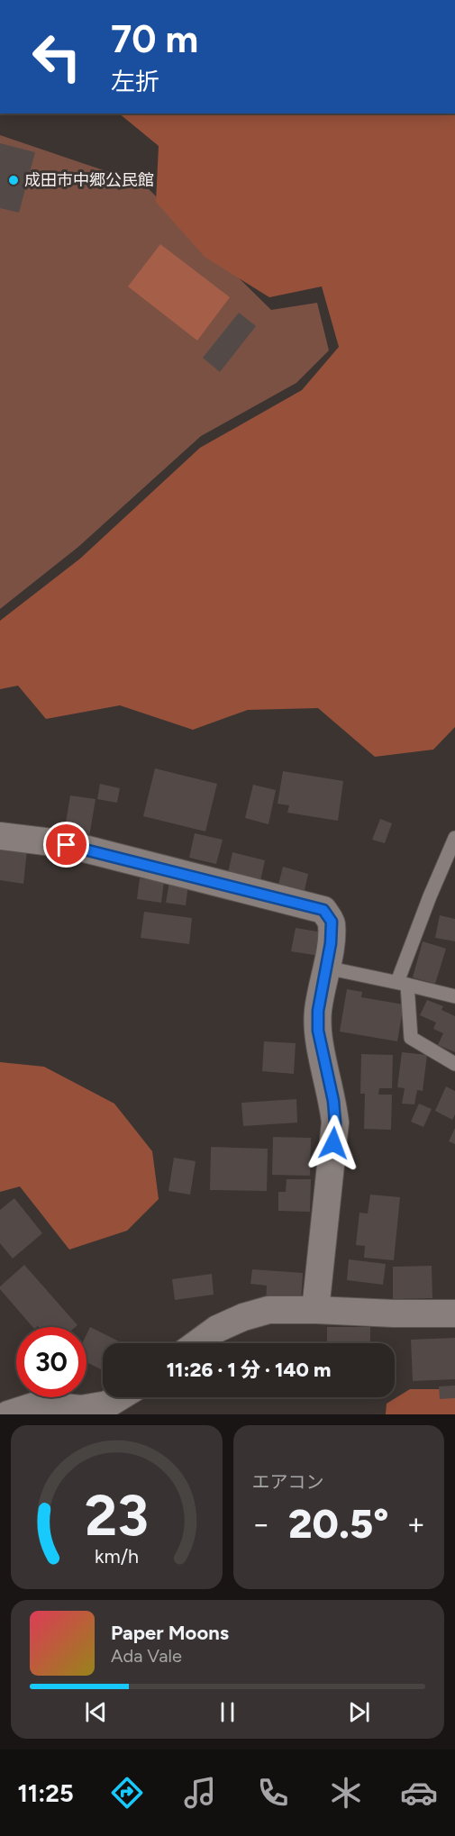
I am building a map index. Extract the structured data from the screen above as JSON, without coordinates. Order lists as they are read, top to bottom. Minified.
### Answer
{"places":["成田市中郷公民館"],"page":{"turn":["70 m","左折"],"limit":"30","trip":"11:26 · 1 分 · 140 m","tile":"エアコン","heat":["−","20.5°","+"],"song":["Paper Moons","Ada Vale"],"tabs":"11:25","gauge":["23","km/h"]}}
